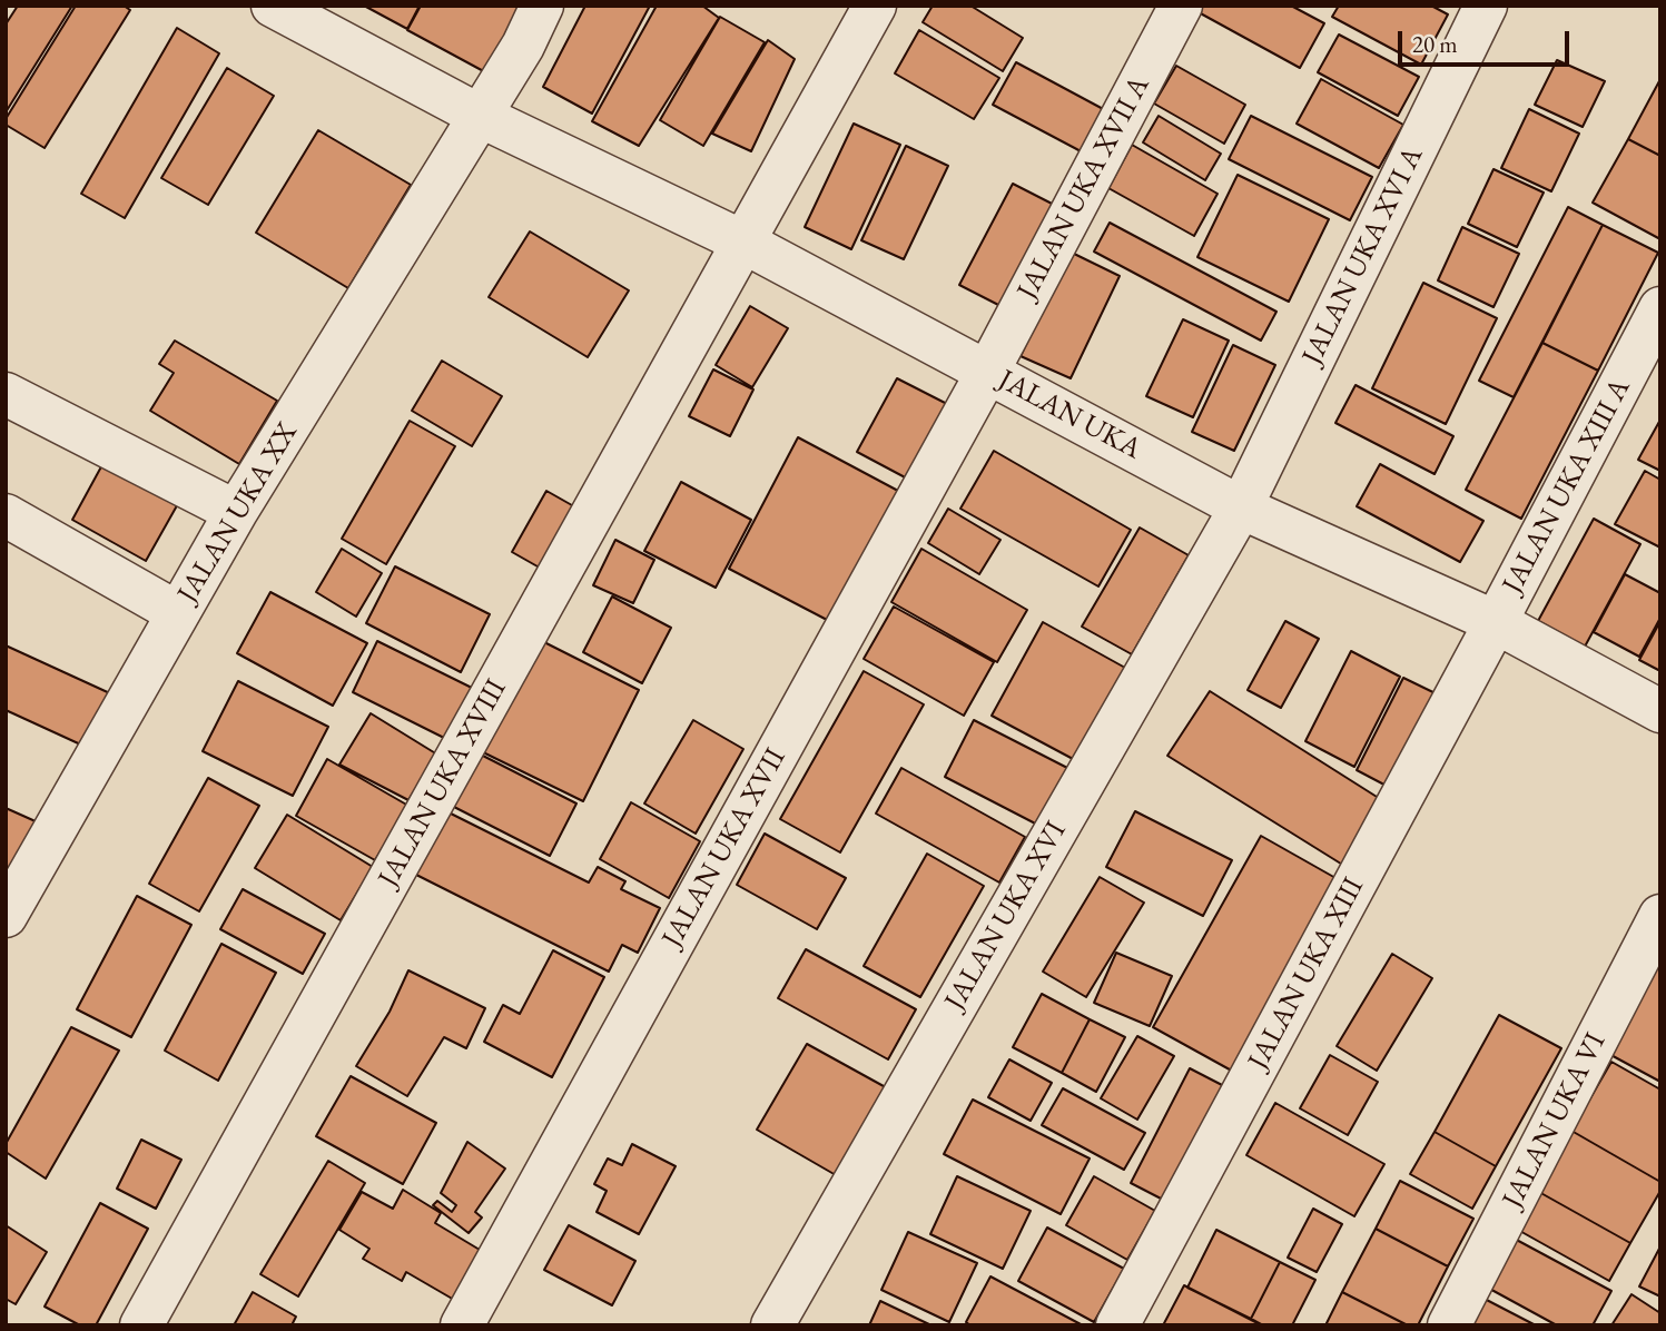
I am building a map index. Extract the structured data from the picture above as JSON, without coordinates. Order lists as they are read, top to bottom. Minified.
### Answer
{"streets":{"street":["JALAN UKA XVII A","JALAN UKA XVI A","JALAN UKA","JALAN UKA XIII A","JALAN UKA XX","JALAN UKA XVIII","JALAN UKA XVII","JALAN UKA XVI","JALAN UKA XIII","JALAN UKA VI"]},"crossings":[["JALAN UKA XVII A","JALAN UKA"],["JALAN UKA XVII A","JALAN UKA XVII"],["JALAN UKA XVI A","JALAN UKA"],["JALAN UKA XVI A","JALAN UKA XVI"],["JALAN UKA","JALAN UKA XIII A"],["JALAN UKA","JALAN UKA XX"],["JALAN UKA","JALAN UKA XVIII"],["JALAN UKA","JALAN UKA XVII"],["JALAN UKA","JALAN UKA XVI"],["JALAN UKA","JALAN UKA XIII"],["JALAN UKA XIII A","JALAN UKA XIII"]],"scale_bar":"20 m"}
